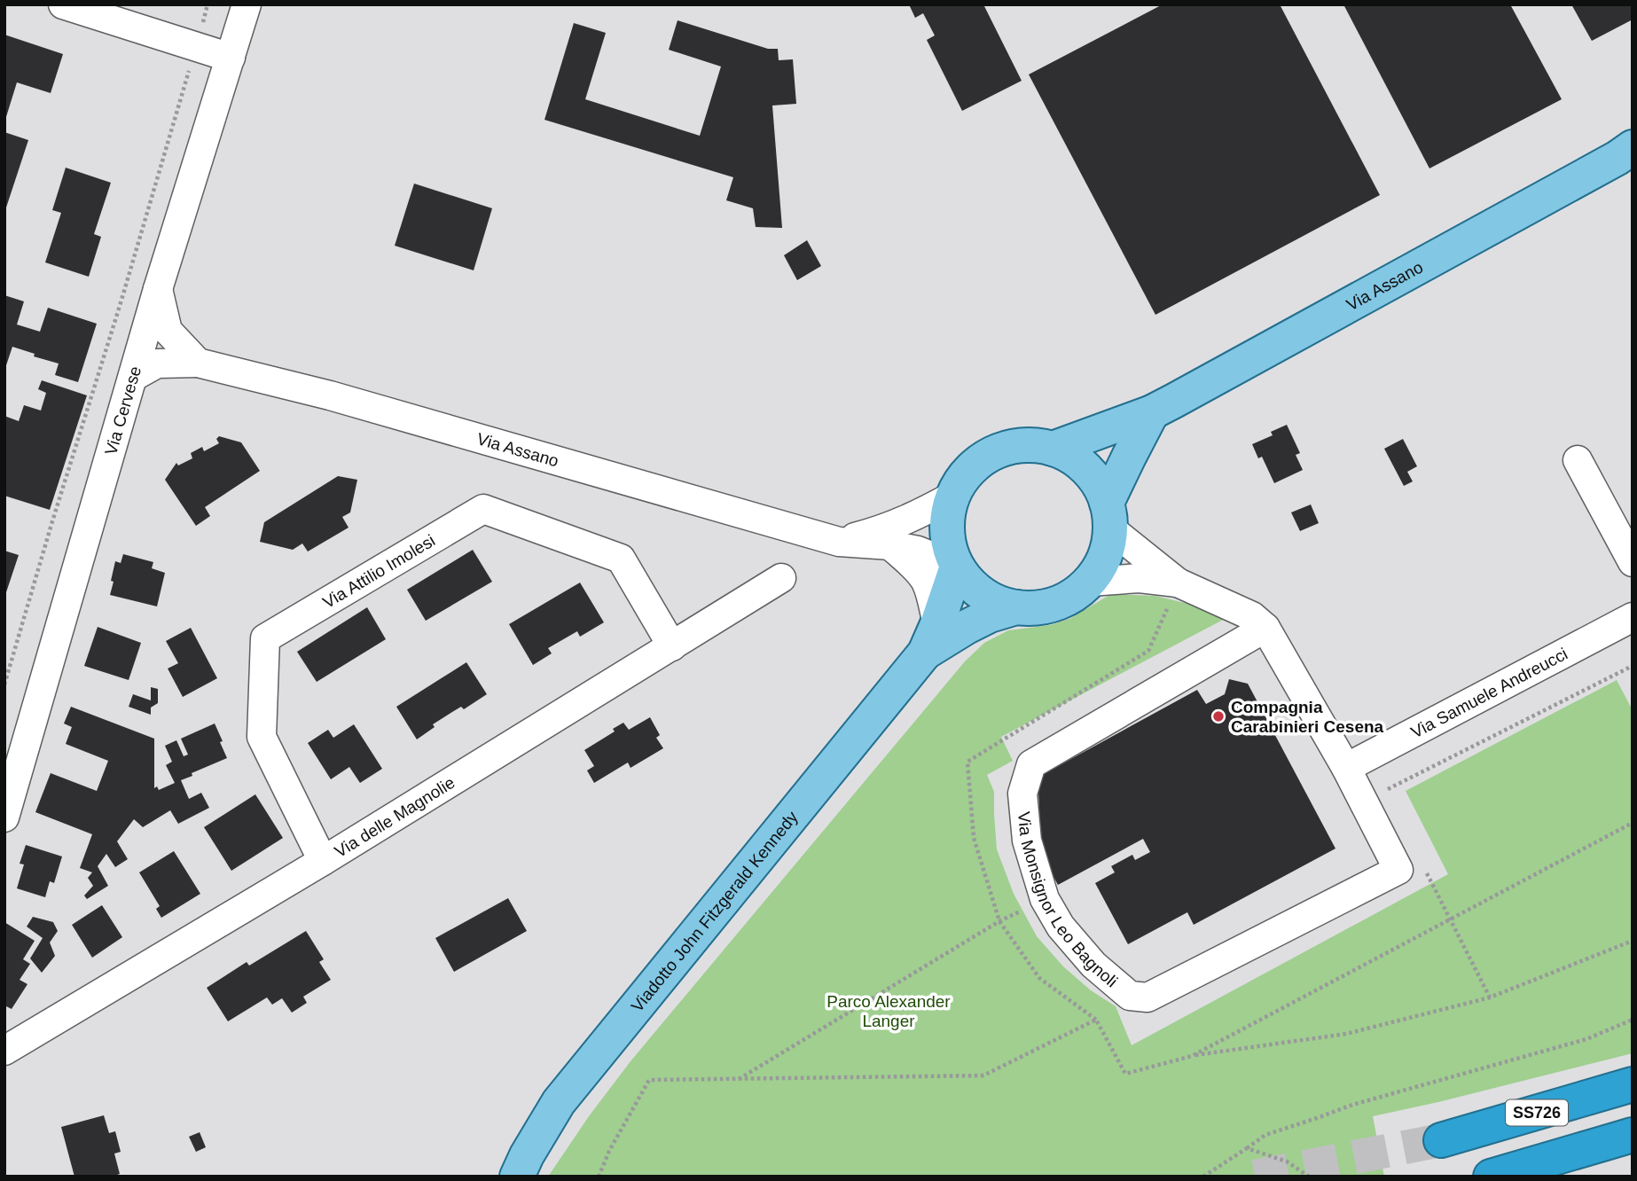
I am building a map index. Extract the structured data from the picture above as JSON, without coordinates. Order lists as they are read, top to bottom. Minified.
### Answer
{"streets":{"highway":["SS726"],"main road":["Via Assano","Viadotto John Fitzgerald Kennedy"],"street":["Via Cervese","Via Attilio Imolesi","Via Samuele Andreucci","Via delle Magnolie","Via Monsignor Leo Bagnoli"]},"crossings":[["Via Assano","Via Cervese"],["Via Assano","Viadotto John Fitzgerald Kennedy"],["Via Attilio Imolesi","Via delle Magnolie"]],"parks":["Parco Alexander Langer"],"places":["Compagnia Carabinieri Cesena"]}
